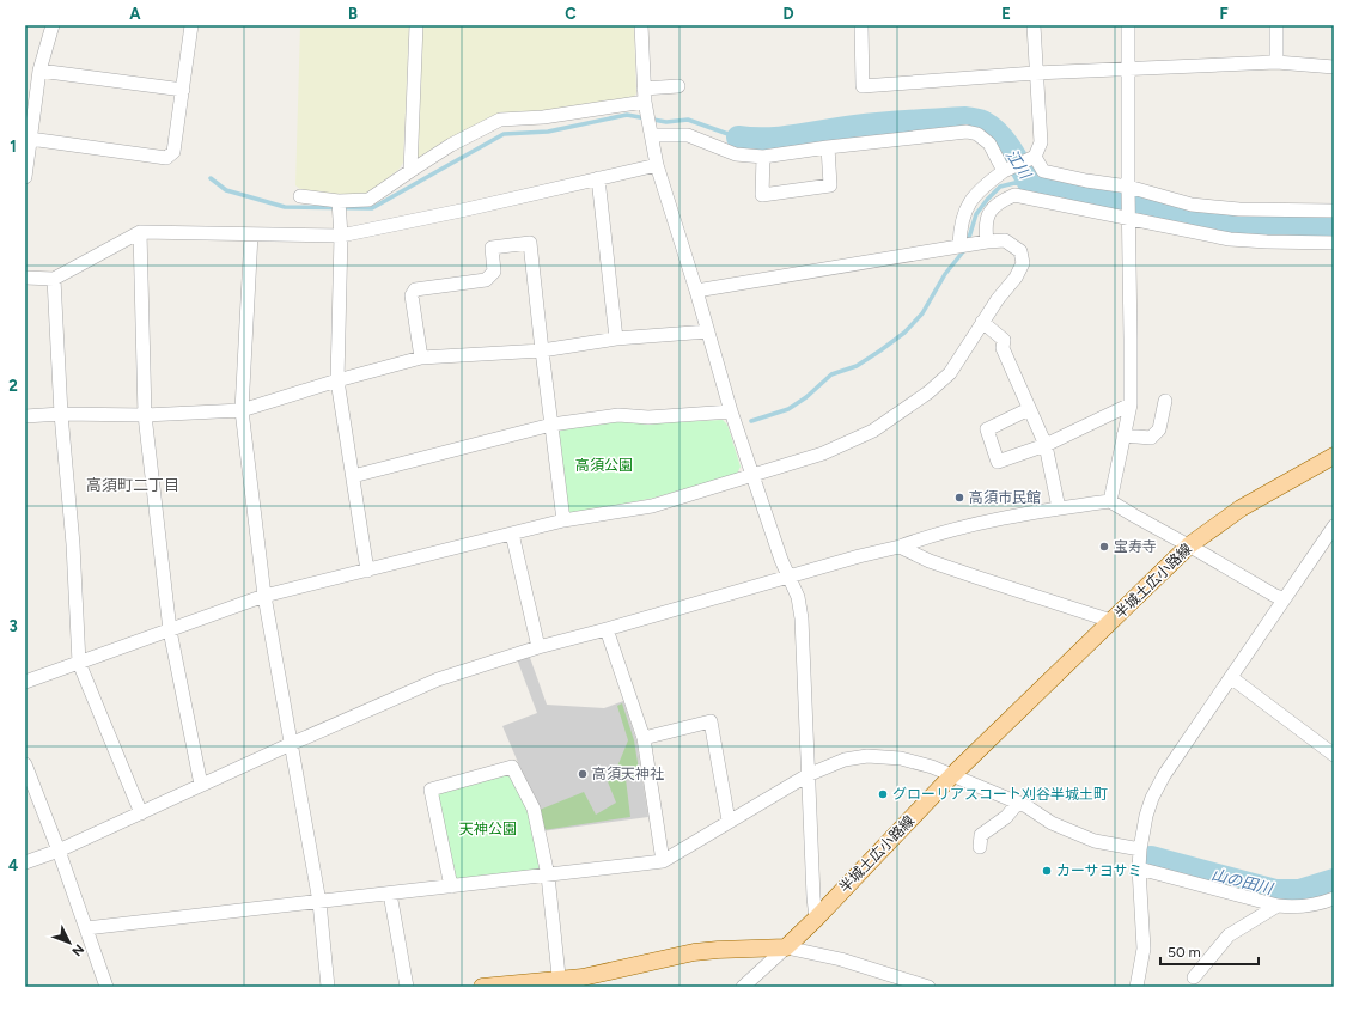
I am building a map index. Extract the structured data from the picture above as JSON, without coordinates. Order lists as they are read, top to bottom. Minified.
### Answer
{"streets":{"main road":["半城土広小路線"]},"districts":["高須町二丁目"],"water":["江川","山の田川"],"parks":["高須公園","天神公園"],"places":["高須市民館","宝寿寺","高須天神社","グローリアスコート刈谷半城土町","カーサヨサミ"],"scale_bar":"50 m","north":"bottom right","grid":{"columns":["A","B","C","D","E","F"],"rows":["1","2","3","4"]}}
